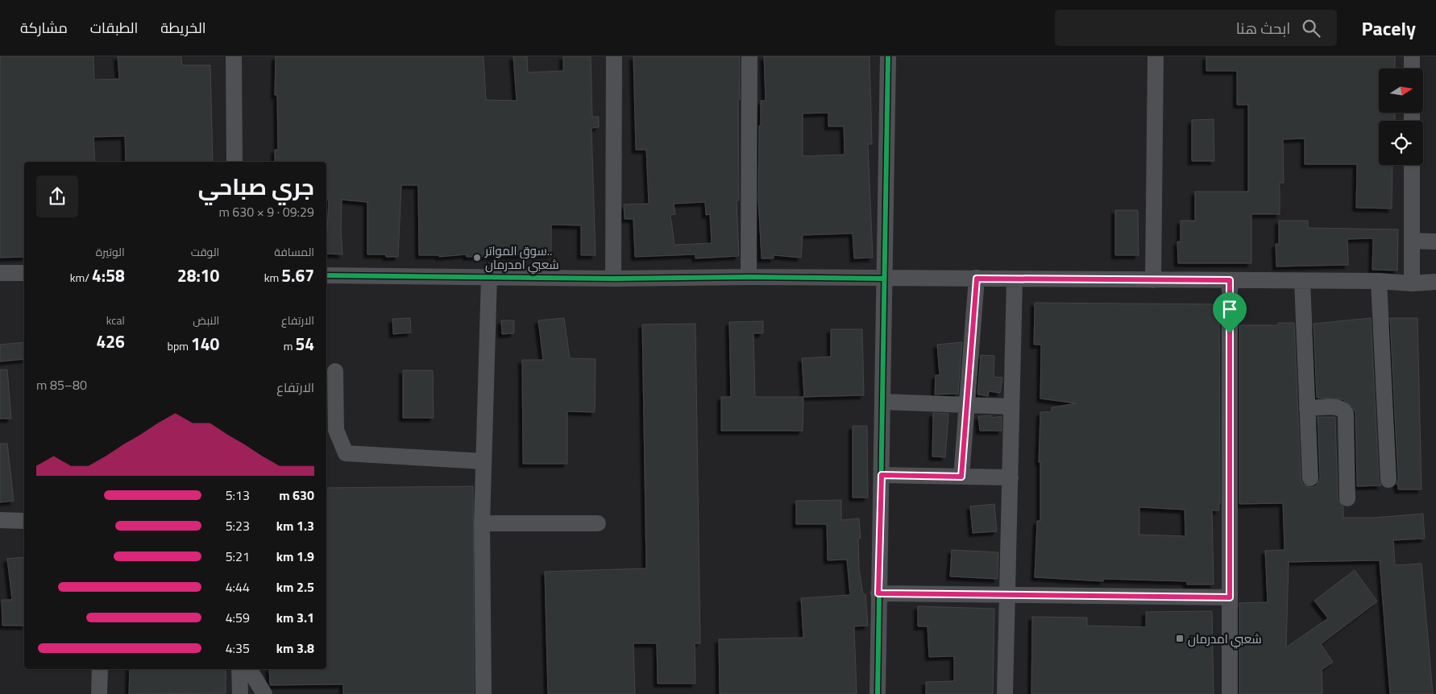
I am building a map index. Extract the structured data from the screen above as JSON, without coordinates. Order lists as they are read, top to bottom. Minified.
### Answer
{"places":{"other":["سوق المواتر.. شعبي امدرمان"],"transit":["شعبي امدرمان"]},"north":"right","page":{"header":"Pacely","search":"ابحث هنا","nav":["الخريطة","الطبقات","مشاركة"],"heading":["جري صباحي","09:29 · 9 × 630 m"],"stats":[["المسافة","5.67 km"],["الوقت","28:10"],["الوتيرة","4:58 /km"],["الارتفاع","54 m"],["النبض","140 bpm"],["kcal","426"]],"chart":["الارتفاع","80–85 m"],"list":[{"name":"630 m","note":"5:13"},{"name":"1.3 km","note":"5:23"},{"name":"1.9 km","note":"5:21"},{"name":"2.5 km","note":"4:44"},{"name":"3.1 km","note":"4:59"},{"name":"3.8 km","note":"4:35"}]}}
